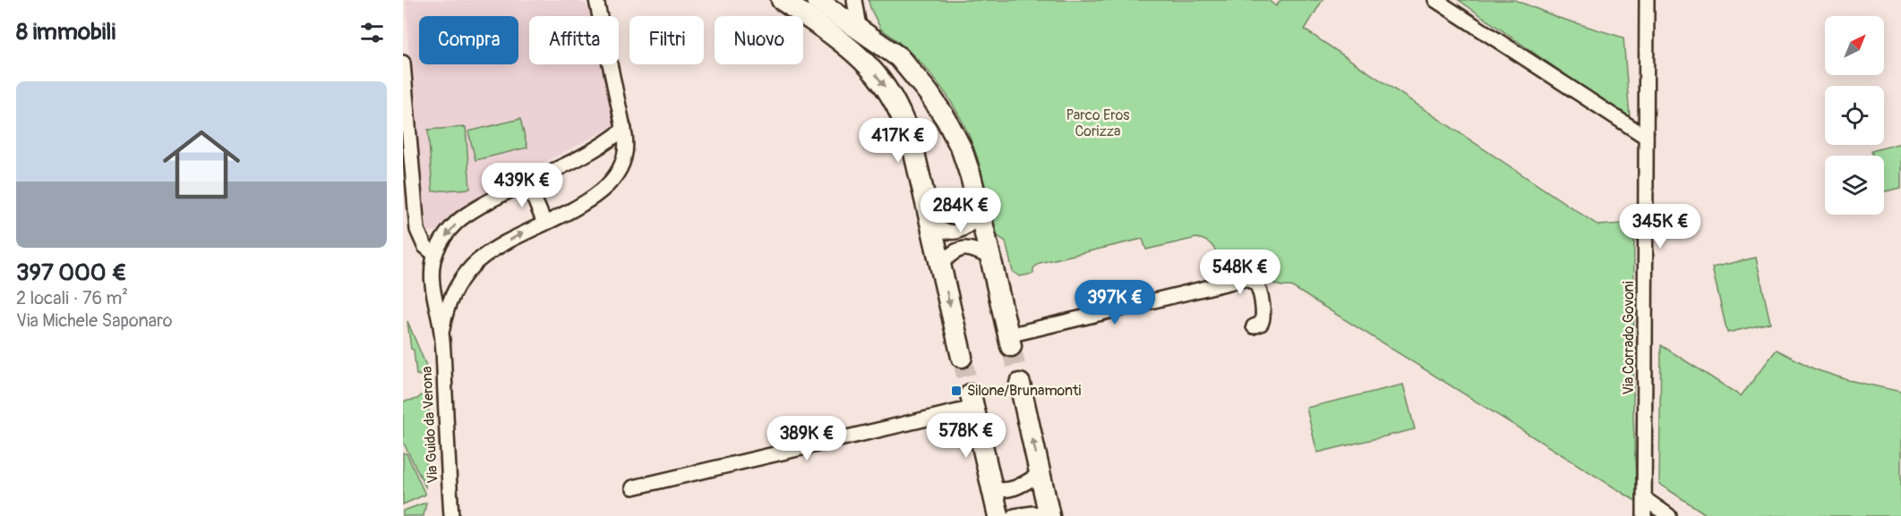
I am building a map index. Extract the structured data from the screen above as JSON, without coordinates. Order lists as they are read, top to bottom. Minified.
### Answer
{"streets":{"street":["Via Corrado Govoni","Via Guido da Verona"]},"parks":["Parco Eros Corizza"],"places":{"transit":["Silone/Brunamonti"]},"north":"top right","page":{"heading":"8 immobili","chip":["Compra","Affitta","Filtri","Nuovo"],"list":[{"name":"397 000 €","note":"2 locali · 76 m² · Via Michele Saponaro"}],"price":["417K €","439K €","284K €","345K €","548K €","397K €","578K €","389K €"]}}
